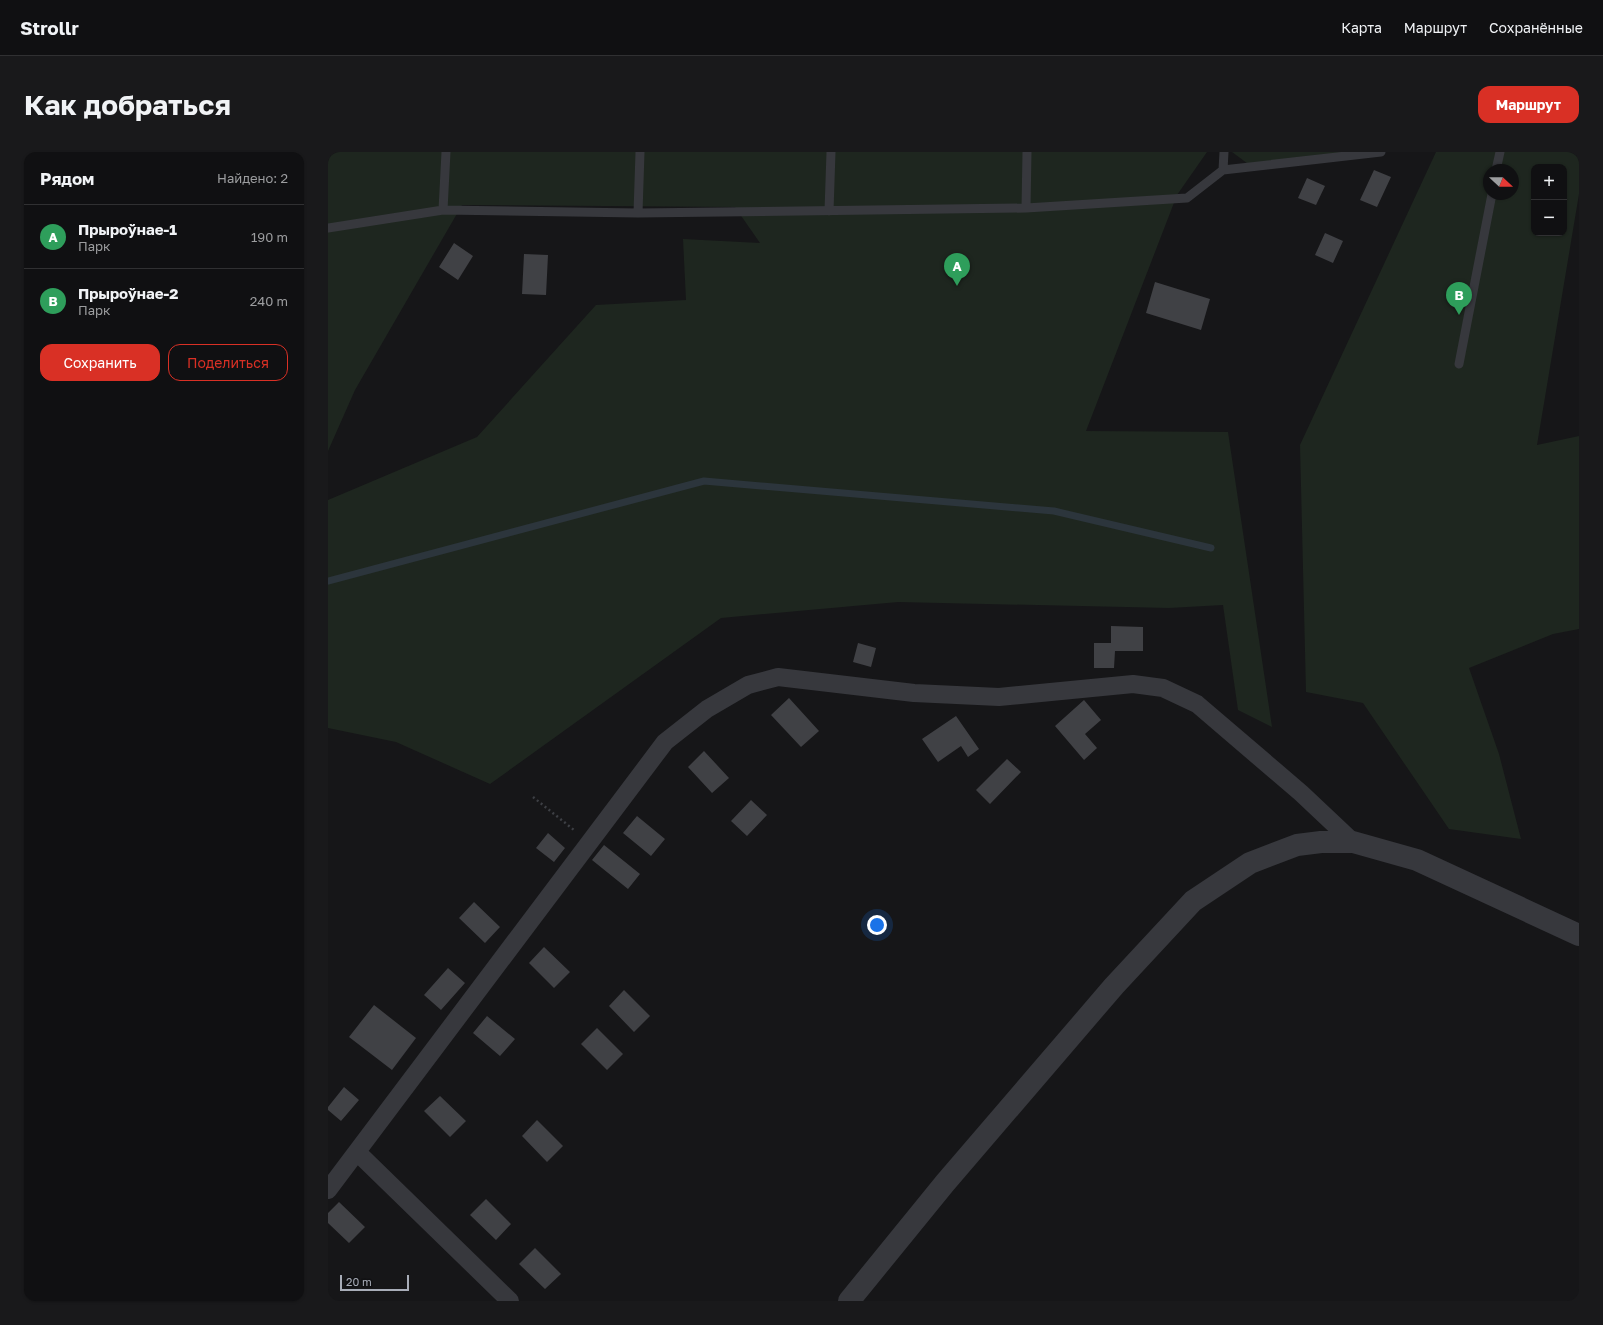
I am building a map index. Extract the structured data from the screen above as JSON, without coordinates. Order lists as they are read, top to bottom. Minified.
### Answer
{"scale_bar":"20 m","north":"right","page":{"header":"Strollr","nav":["Карта","Маршрут","Сохранённые"],"buttons":["Маршрут",["Сохранить","Поделиться"]],"title":"Как добраться","heading":["Рядом","Найдено: 2"],"map_buttons":["+","−"],"list":[{"mark":"A","name":"Прыроўнае-1","note":"Парк","value":"190 m"},{"mark":"B","name":"Прыроўнае-2","note":"Парк","value":"240 m"}],"pins":["A","B"],"scale":"20 m"}}
